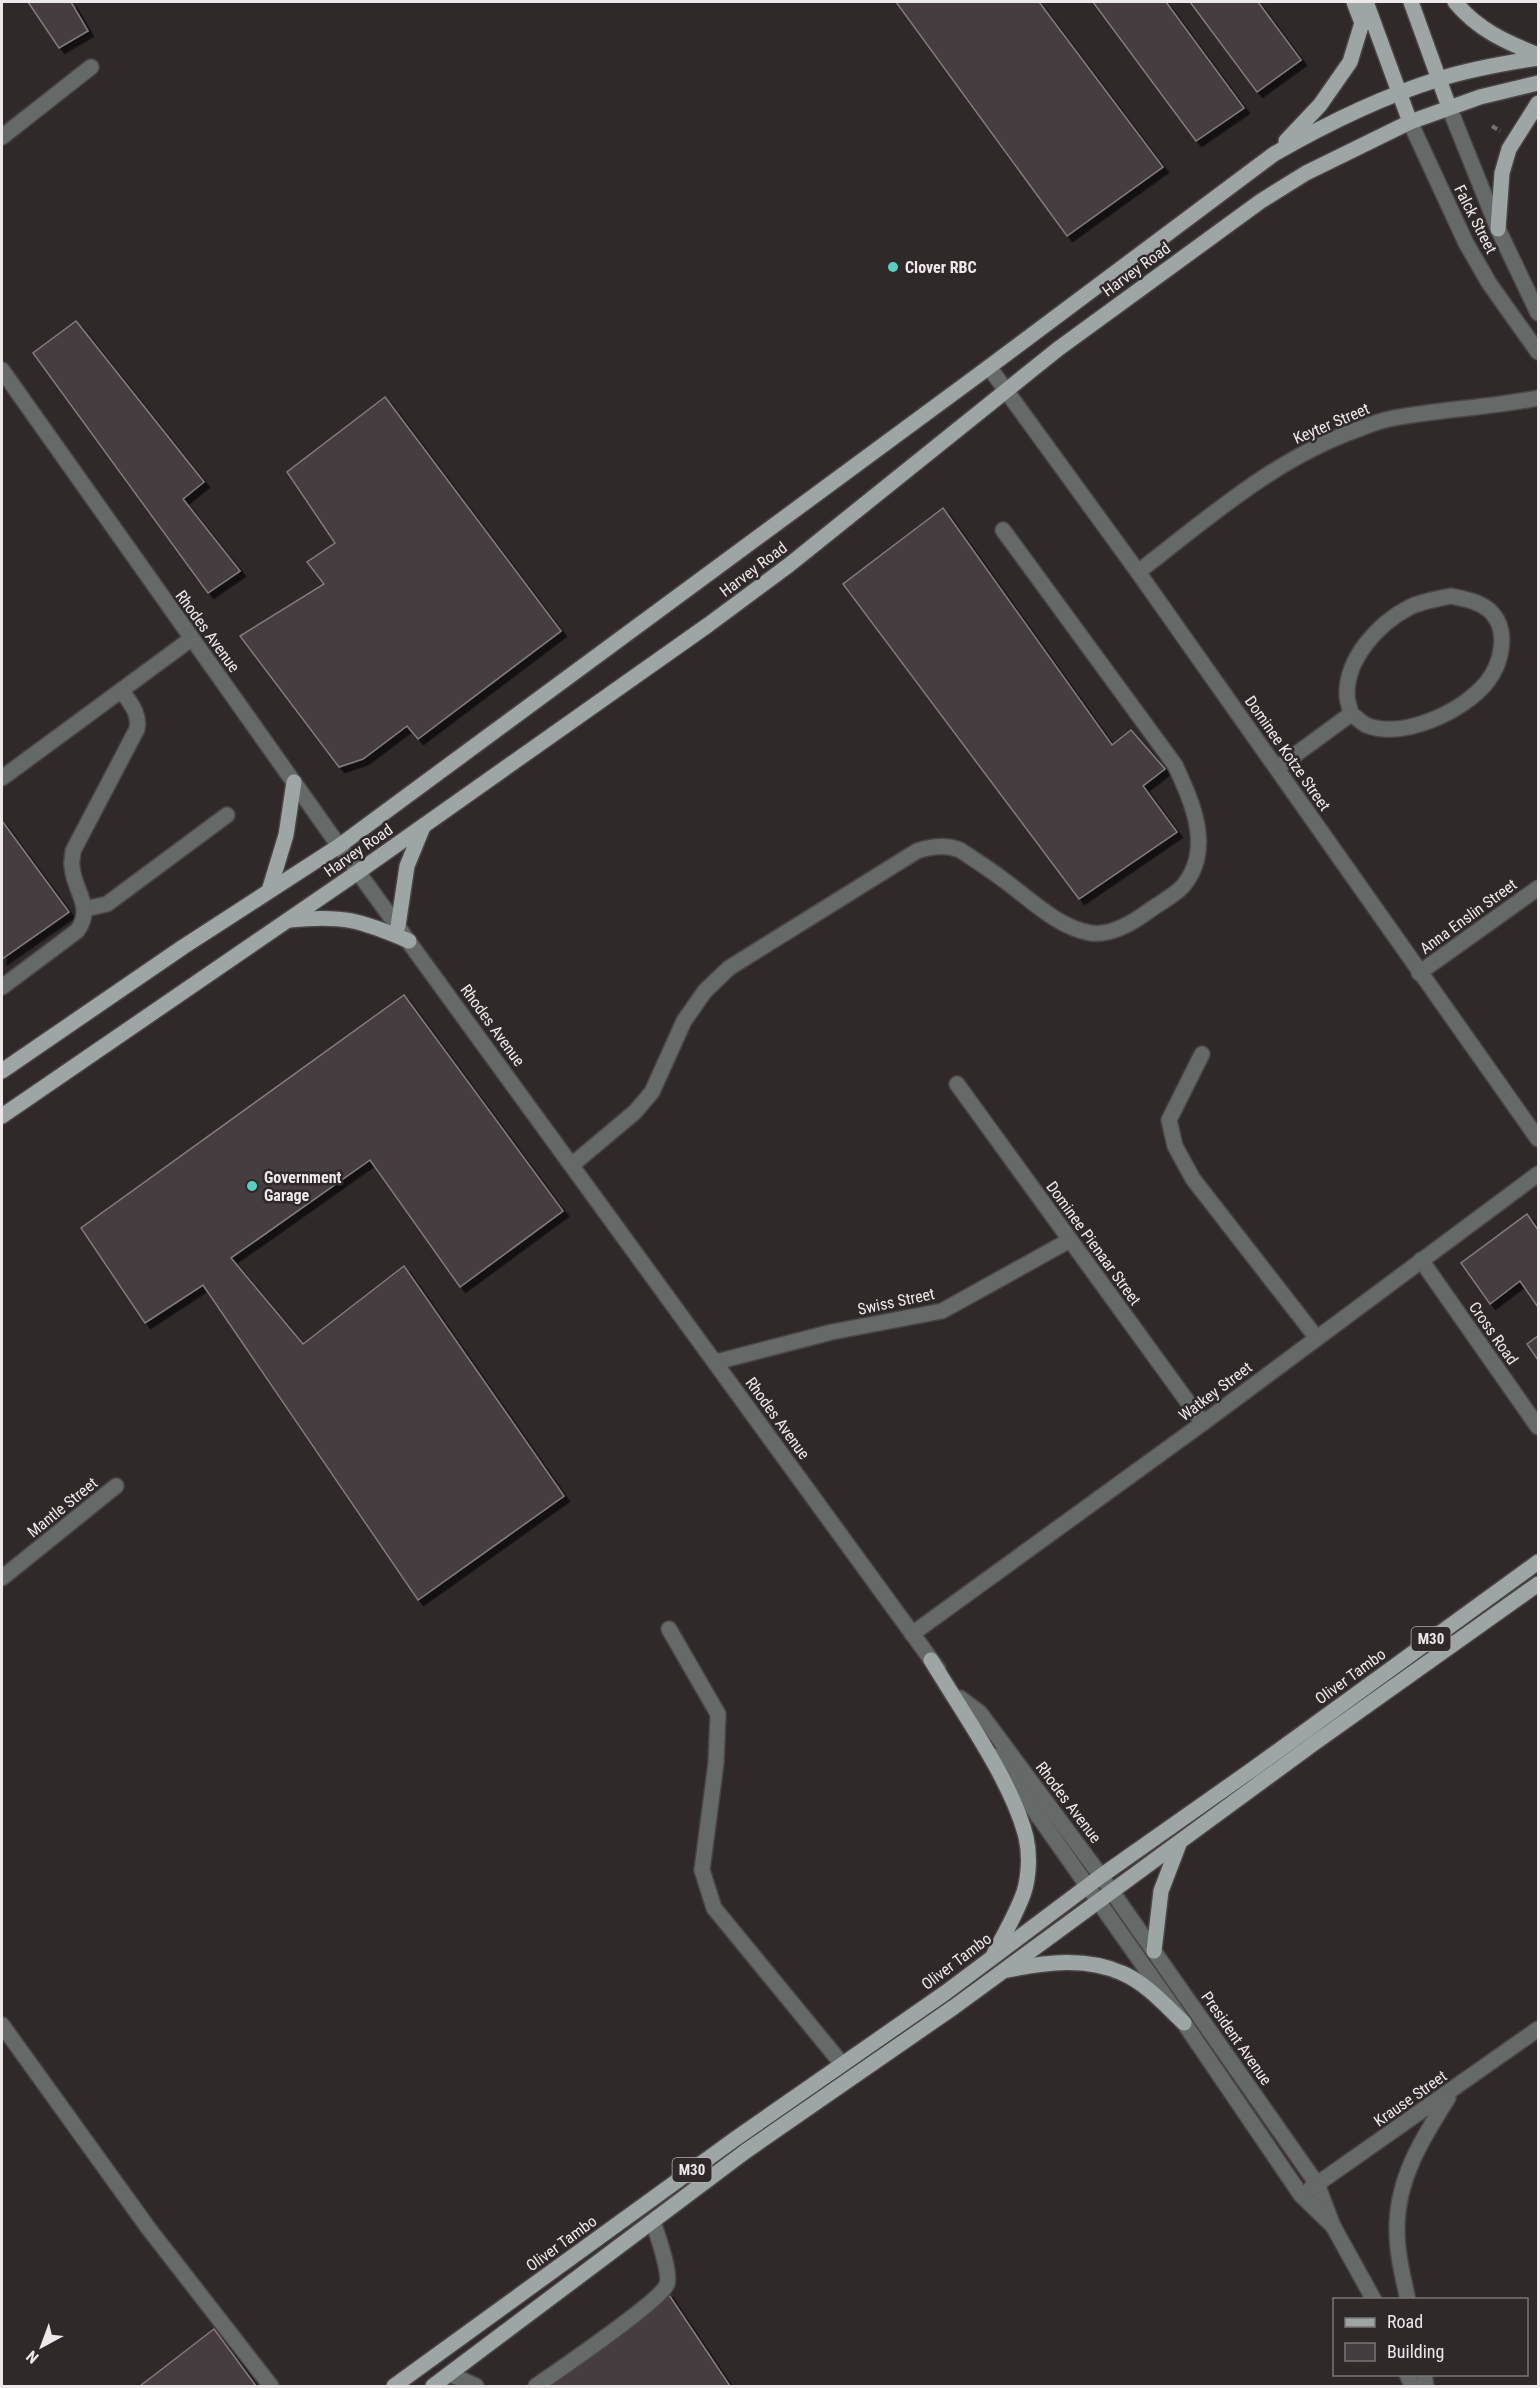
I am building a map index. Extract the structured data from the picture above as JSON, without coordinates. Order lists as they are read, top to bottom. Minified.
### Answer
{"streets":{"main road":["Falck Street","Harvey Road","M30","Oliver Tambo"],"street":["Keyter Street","Rhodes Avenue","Dominee Kotze Street","Anna Enslin Street","Dominee Pienaar Street","Swiss Street","Cross Road","Watkey Street","Mantle Street","President Avenue","Krause Street"]},"crossings":[["Falck Street","Harvey Road"],["Harvey Road","Rhodes Avenue"],["Harvey Road","Dominee Kotze Street"],["Keyter Street","Dominee Kotze Street"],["Rhodes Avenue","Swiss Street"],["Rhodes Avenue","Watkey Street"],["Rhodes Avenue","Oliver Tambo"],["Rhodes Avenue","President Avenue"],["Dominee Kotze Street","Anna Enslin Street"],["Dominee Pienaar Street","Swiss Street"],["Dominee Pienaar Street","Watkey Street"],["Cross Road","Watkey Street"],["Oliver Tambo","President Avenue"],["President Avenue","Krause Street"]],"places":["Clover RBC","Government Garage"],"legend":["Road","Building"],"north":"bottom left"}
